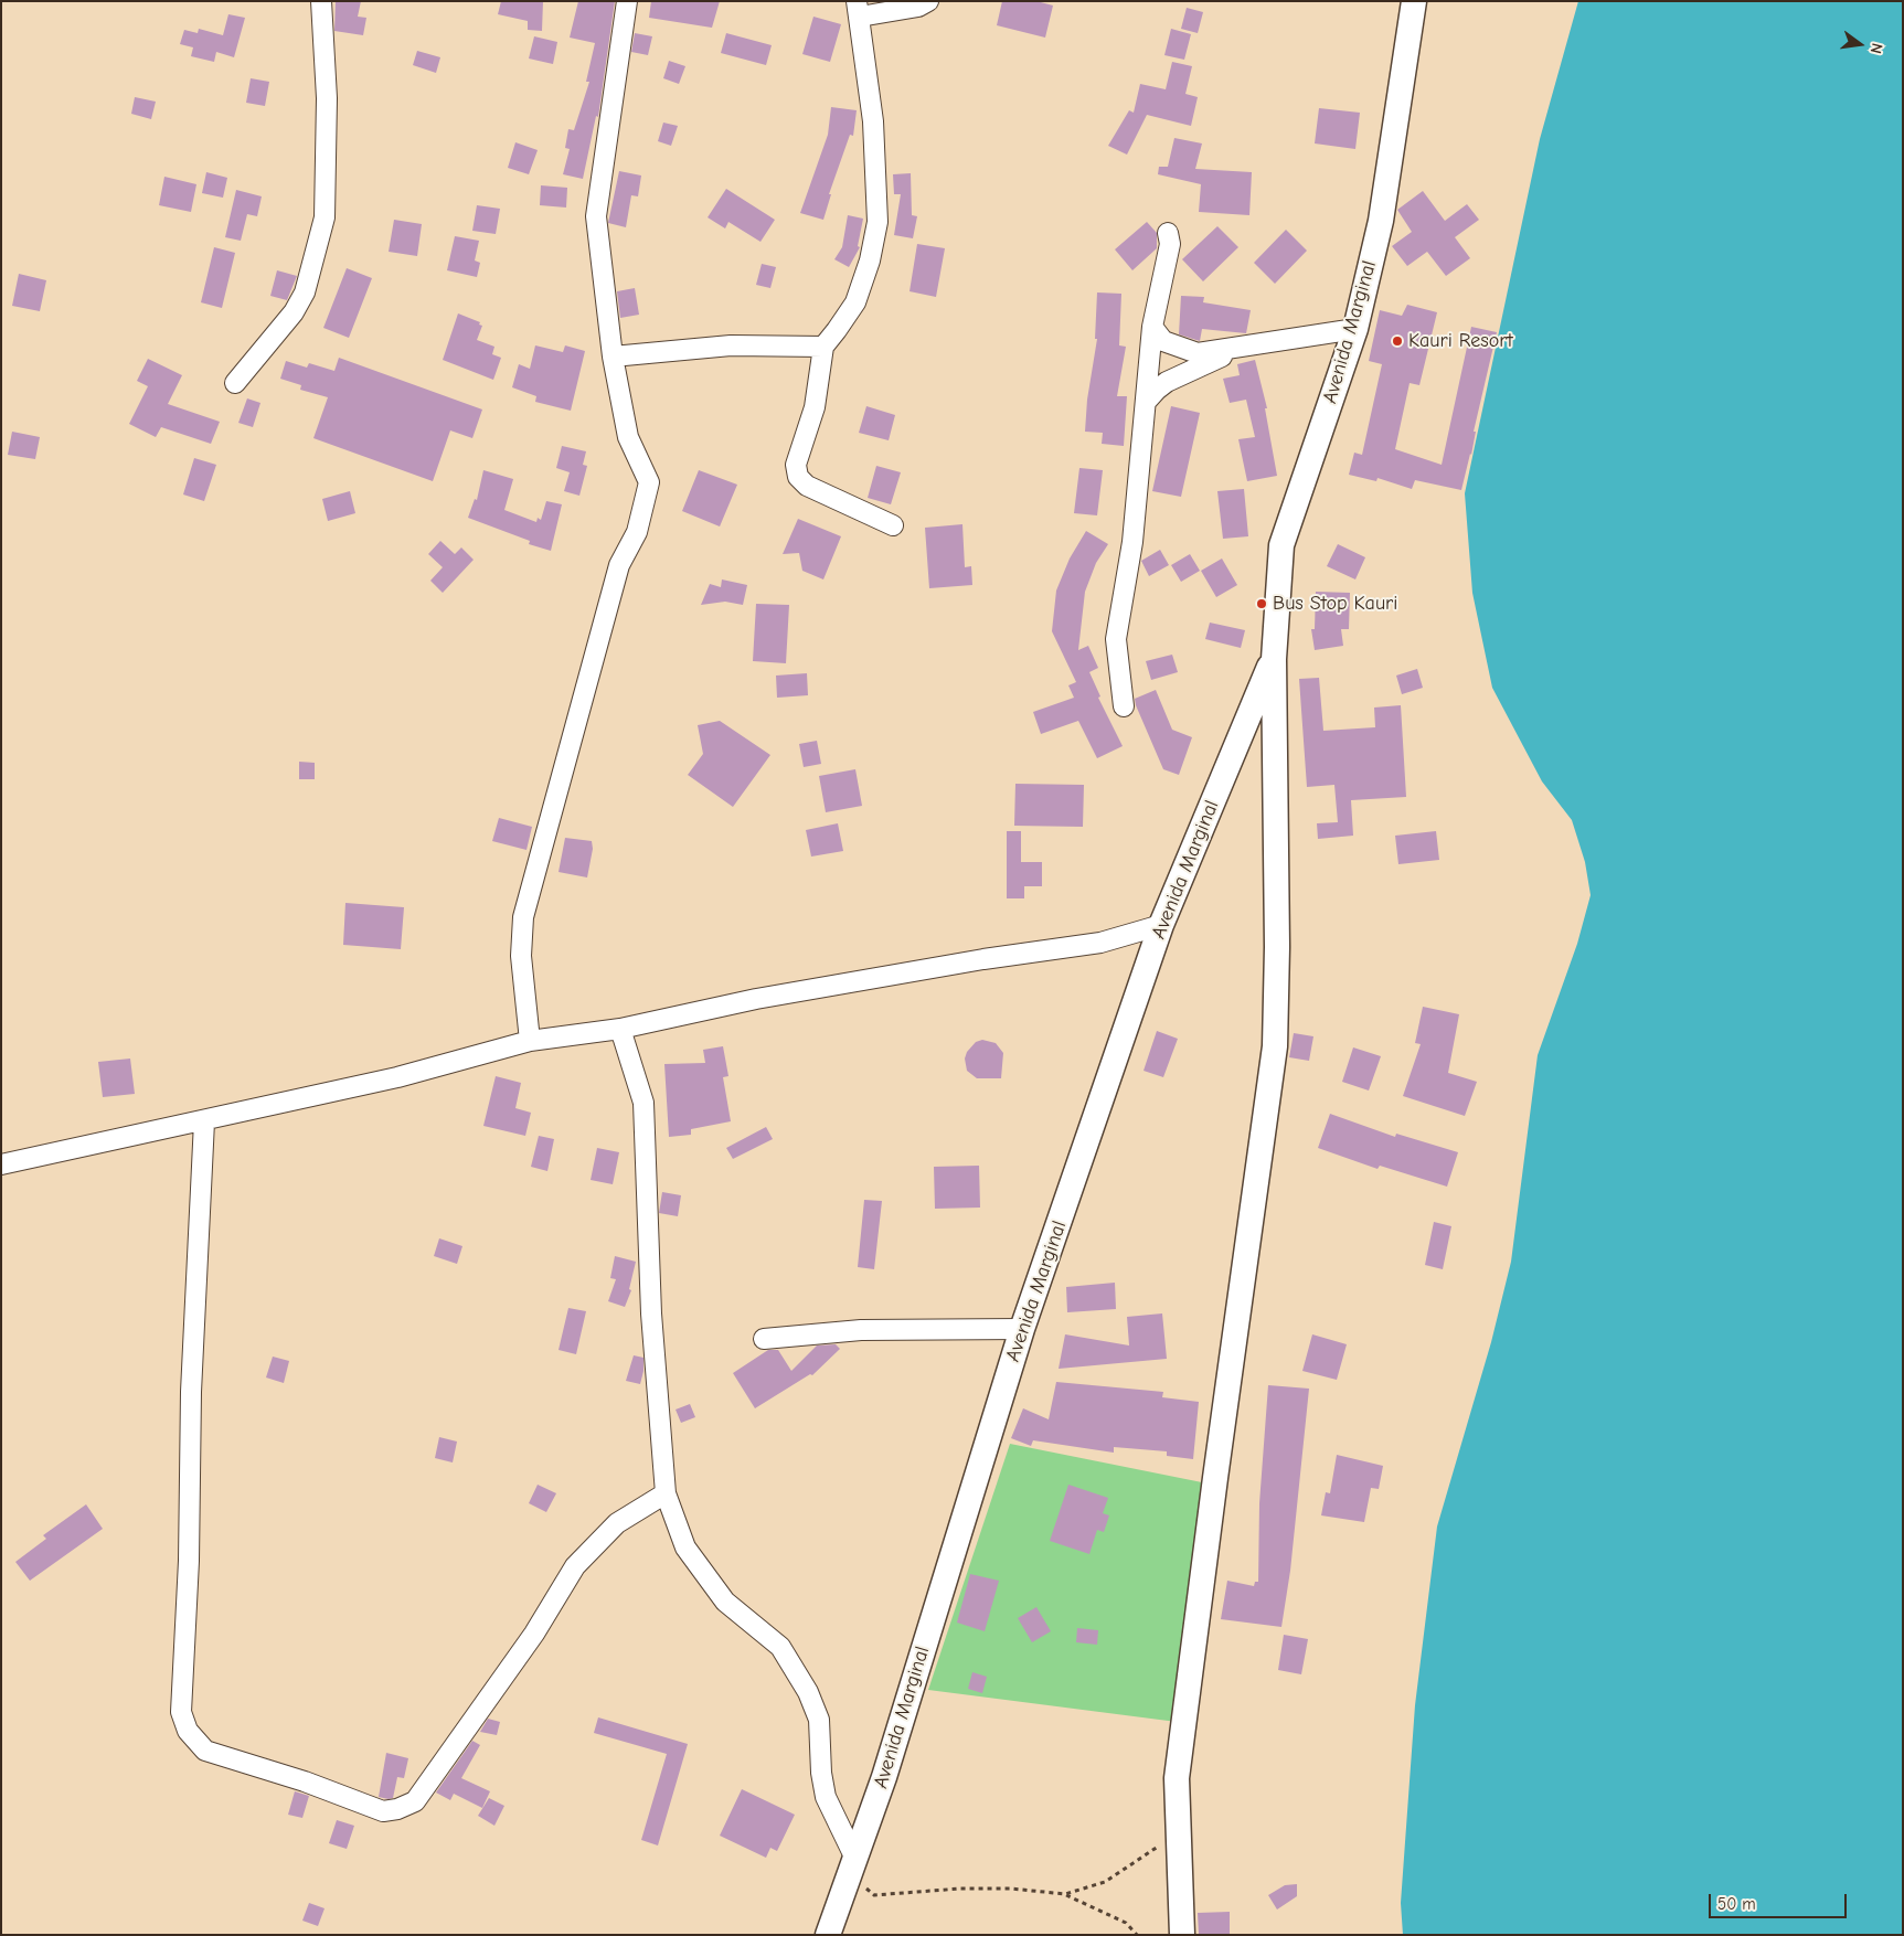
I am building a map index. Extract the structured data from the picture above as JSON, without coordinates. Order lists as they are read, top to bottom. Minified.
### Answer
{"streets":{"street":["Avenida Marginal"]},"places":["Kauri Resort","Bus Stop Kauri"],"scale_bar":"50 m","north":"right"}
